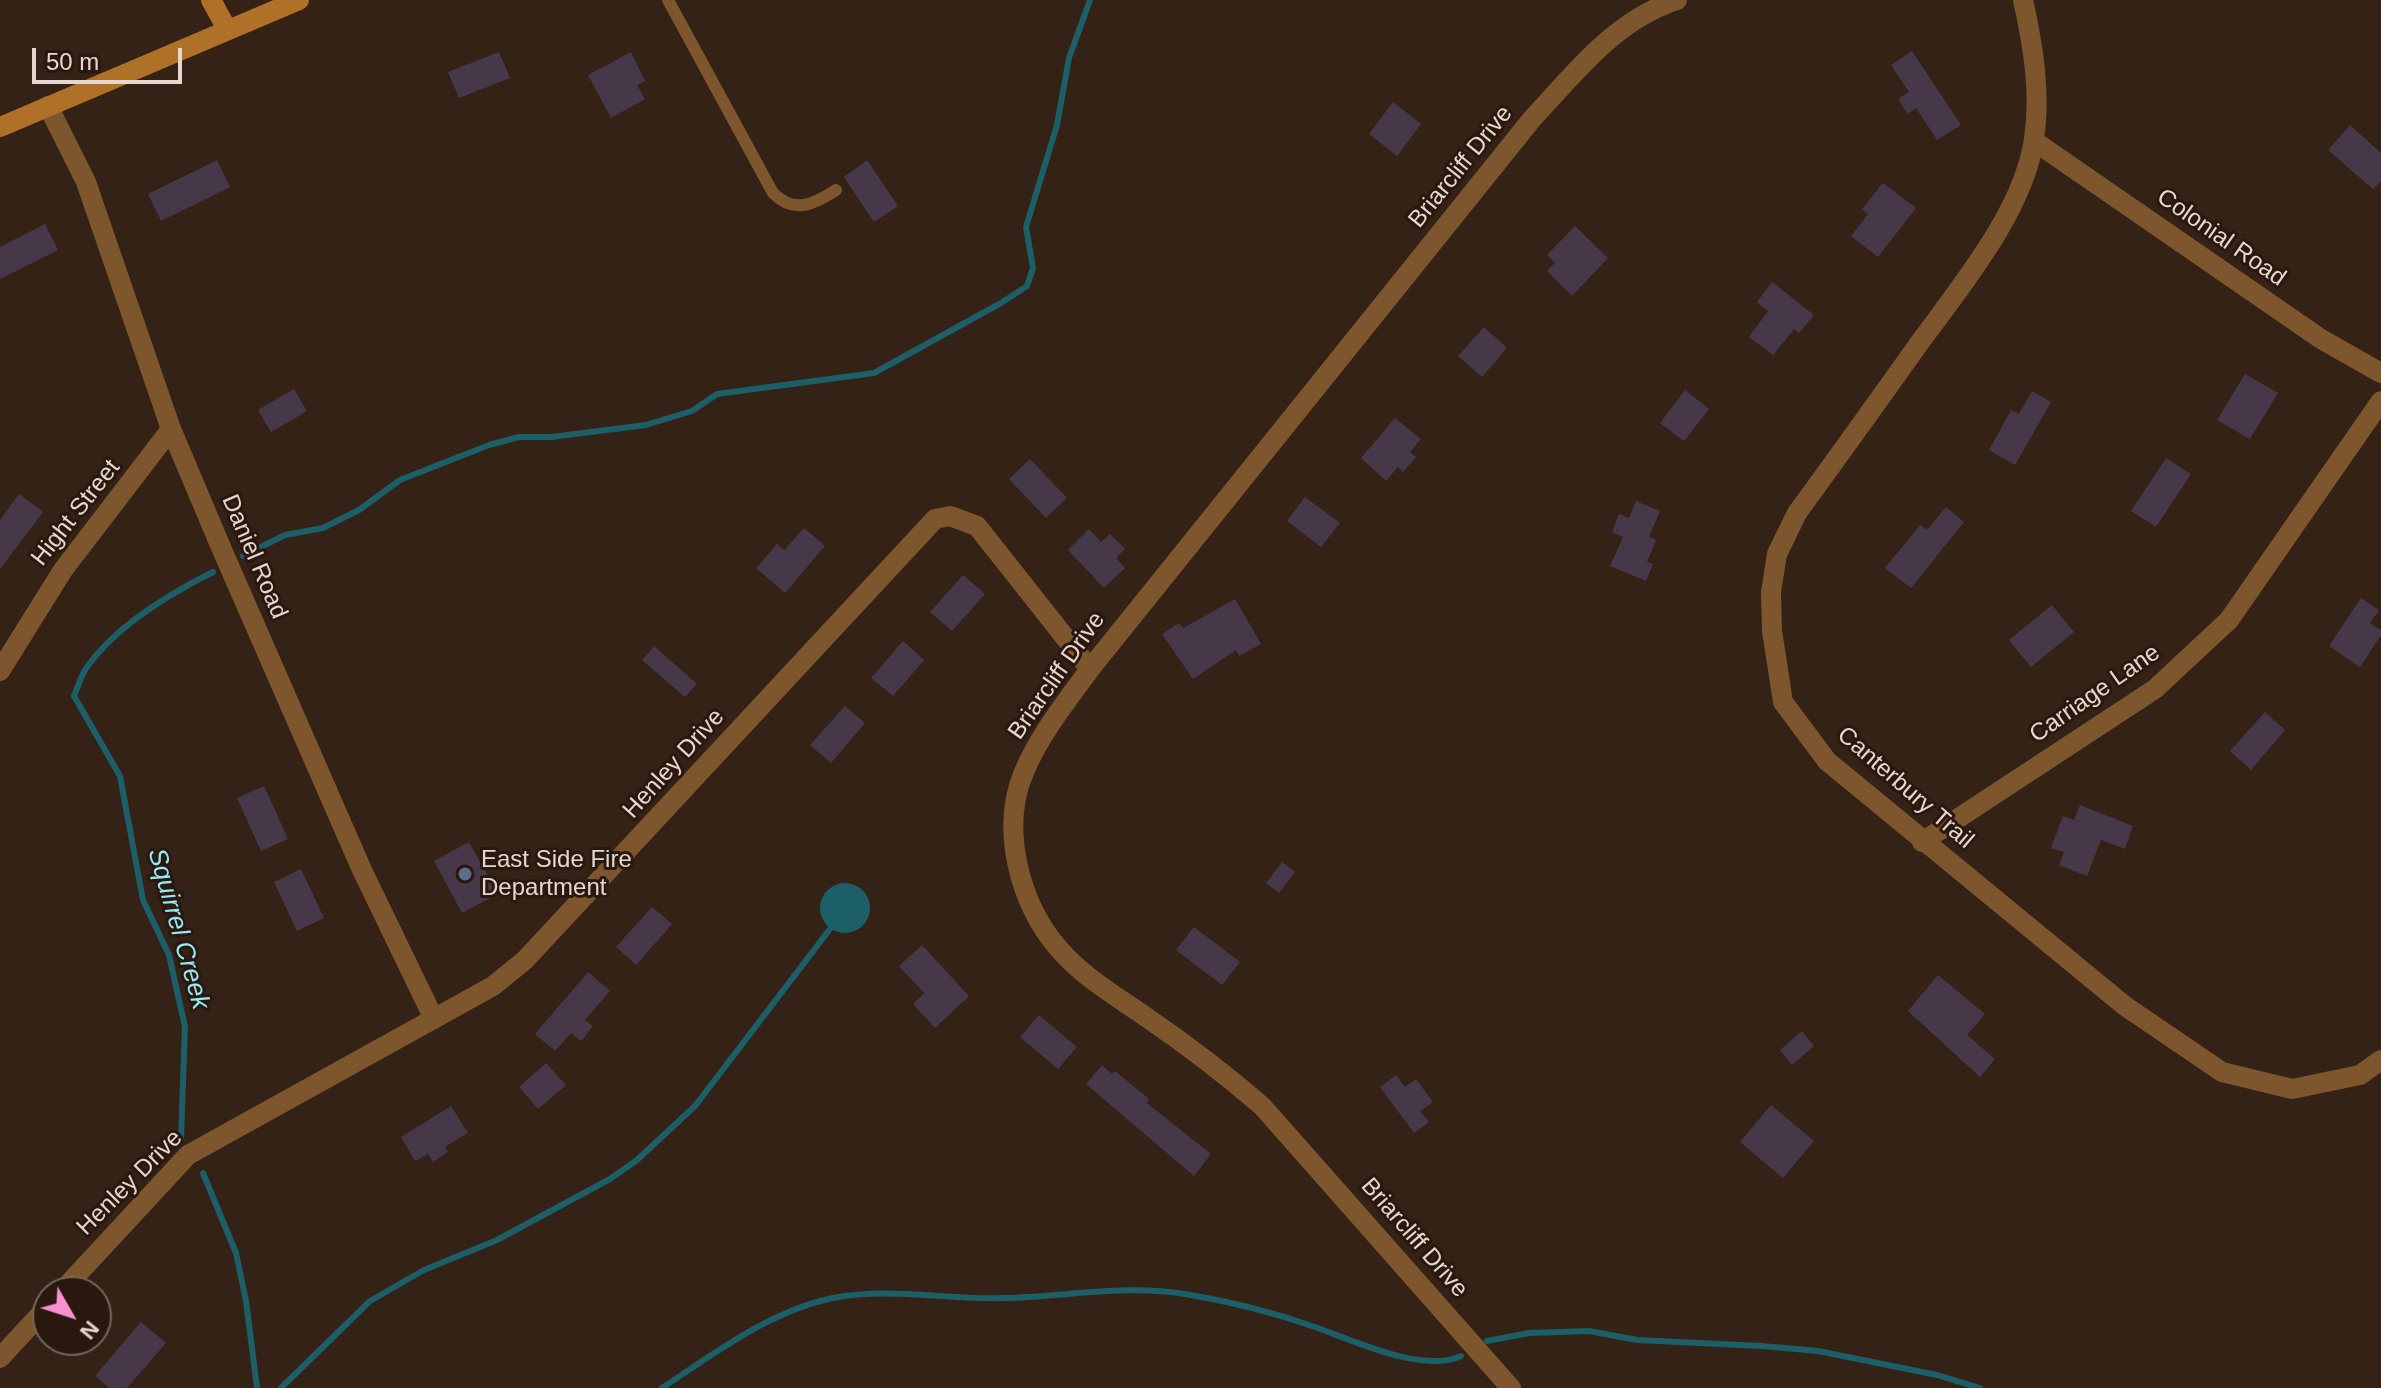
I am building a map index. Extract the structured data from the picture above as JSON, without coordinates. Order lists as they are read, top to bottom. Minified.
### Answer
{"streets":{"street":["Briarcliff Drive","Colonial Road","Hight Street","Daniel Road","Carriage Lane","Henley Drive","Canterbury Trail"]},"crossings":[["Briarcliff Drive","Henley Drive"],["Colonial Road","Canterbury Trail"],["Hight Street","Daniel Road"],["Daniel Road","Henley Drive"],["Carriage Lane","Canterbury Trail"]],"water":["Squirrel Creek"],"places":["East Side Fire Department"],"scale_bar":"50 m","north":"bottom right"}
